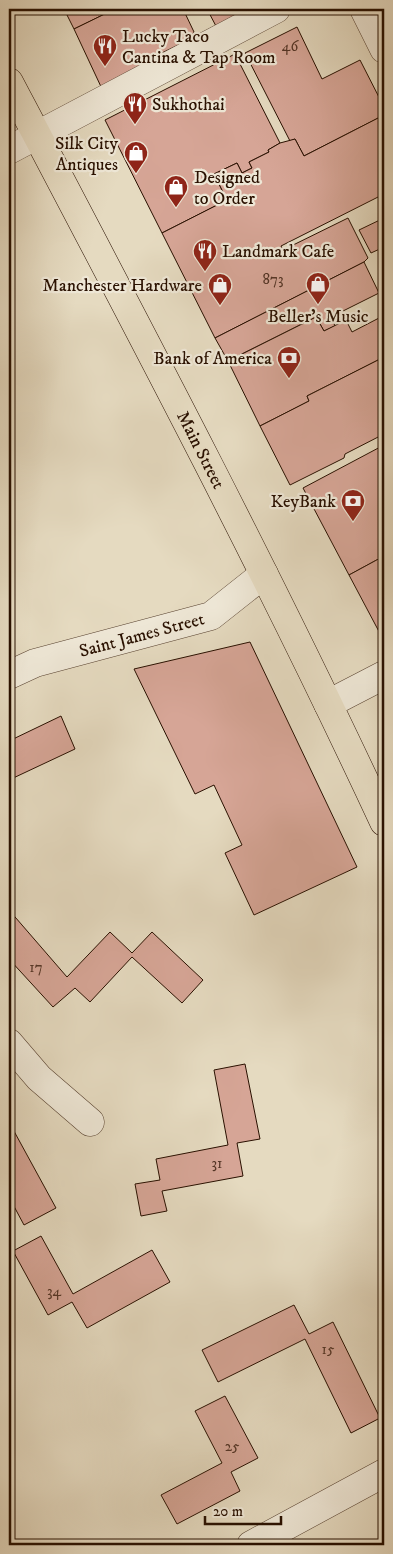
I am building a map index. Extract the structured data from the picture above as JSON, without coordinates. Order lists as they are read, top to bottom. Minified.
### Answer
{"streets":{"main road":["Main Street"],"street":["Saint James Street"]},"crossings":[["Main Street","Saint James Street"]],"places":{"restaurant":["Lucky Taco Cantina & Tap Room","Sukhothai","Landmark Cafe"],"shop":["Silk City Antiques","Designed to Order","Beller's Music","Manchester Hardware"],"bank":["Bank of America","KeyBank"]},"house_numbers":["46","873","17","31","34","15","25"],"scale_bar":"20 m"}
